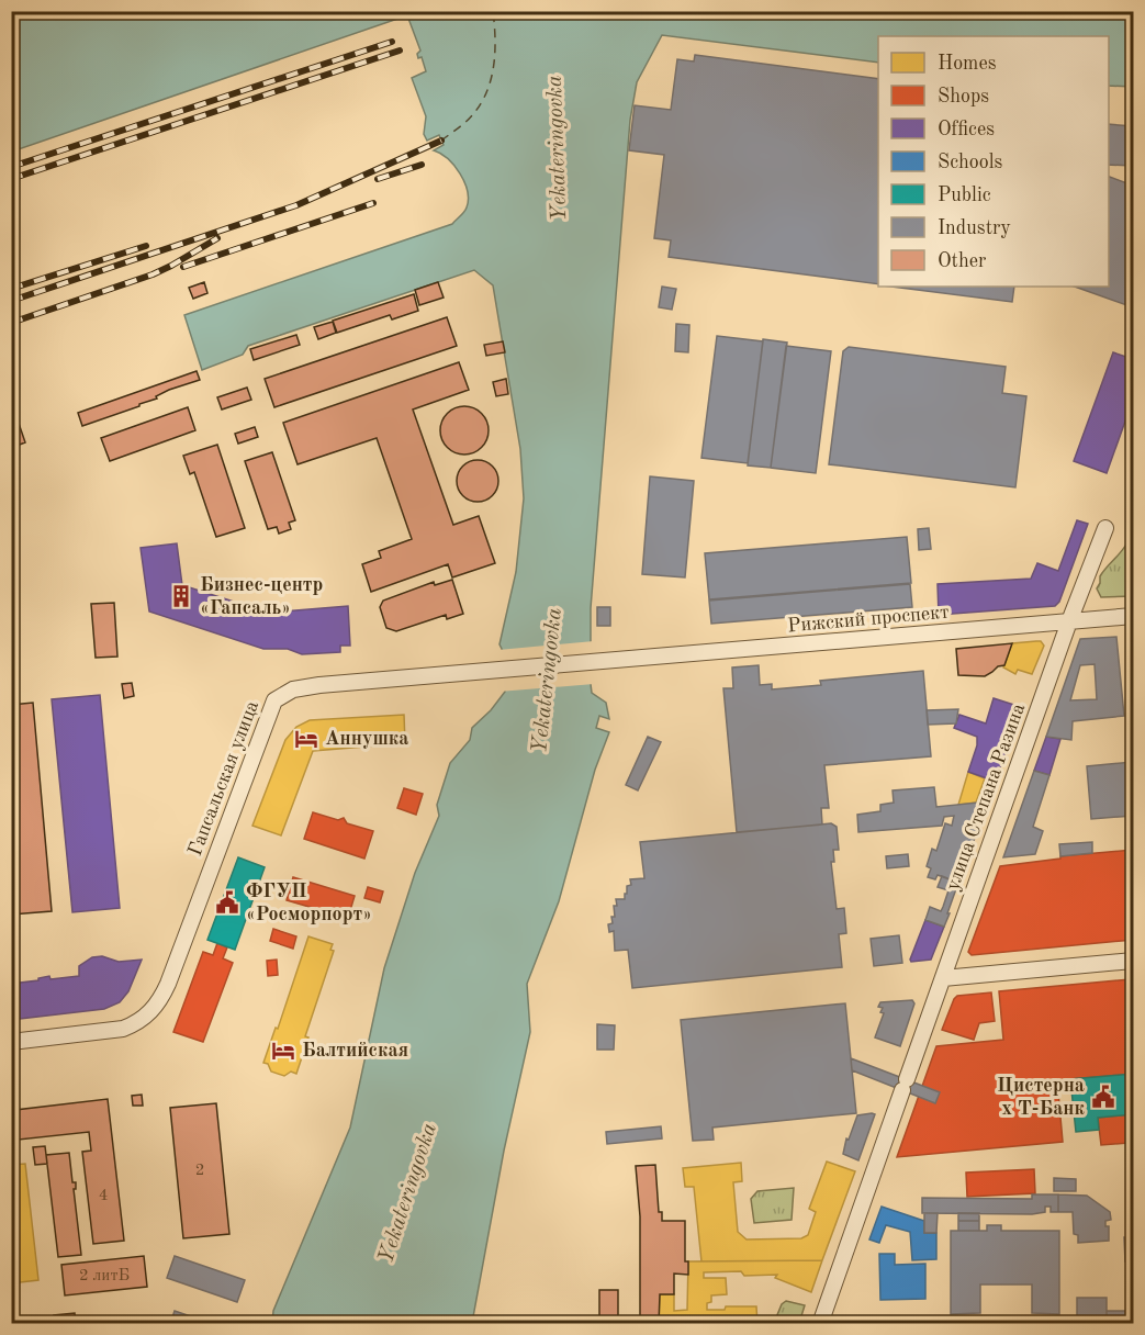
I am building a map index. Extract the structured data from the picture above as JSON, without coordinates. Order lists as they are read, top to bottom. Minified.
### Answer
{"streets":{"street":["Рижский проспект","Гапсальская улица","улица Степана Разина"]},"crossings":[["Рижский проспект","Гапсальская улица"],["Рижский проспект","улица Степана Разина"]],"water":["Yekateringovka"],"places":{"building":["Бизнес-центр «Гапсаль»"],"hotel":["Аннушка","Балтийская"],"public building":["ФГУП «Росморпорт»","Цистерна х Т-Банк"]},"house_numbers":["2","4","2 литБ"],"legend":["Homes","Shops","Offices","Schools","Public","Industry","Other"]}
